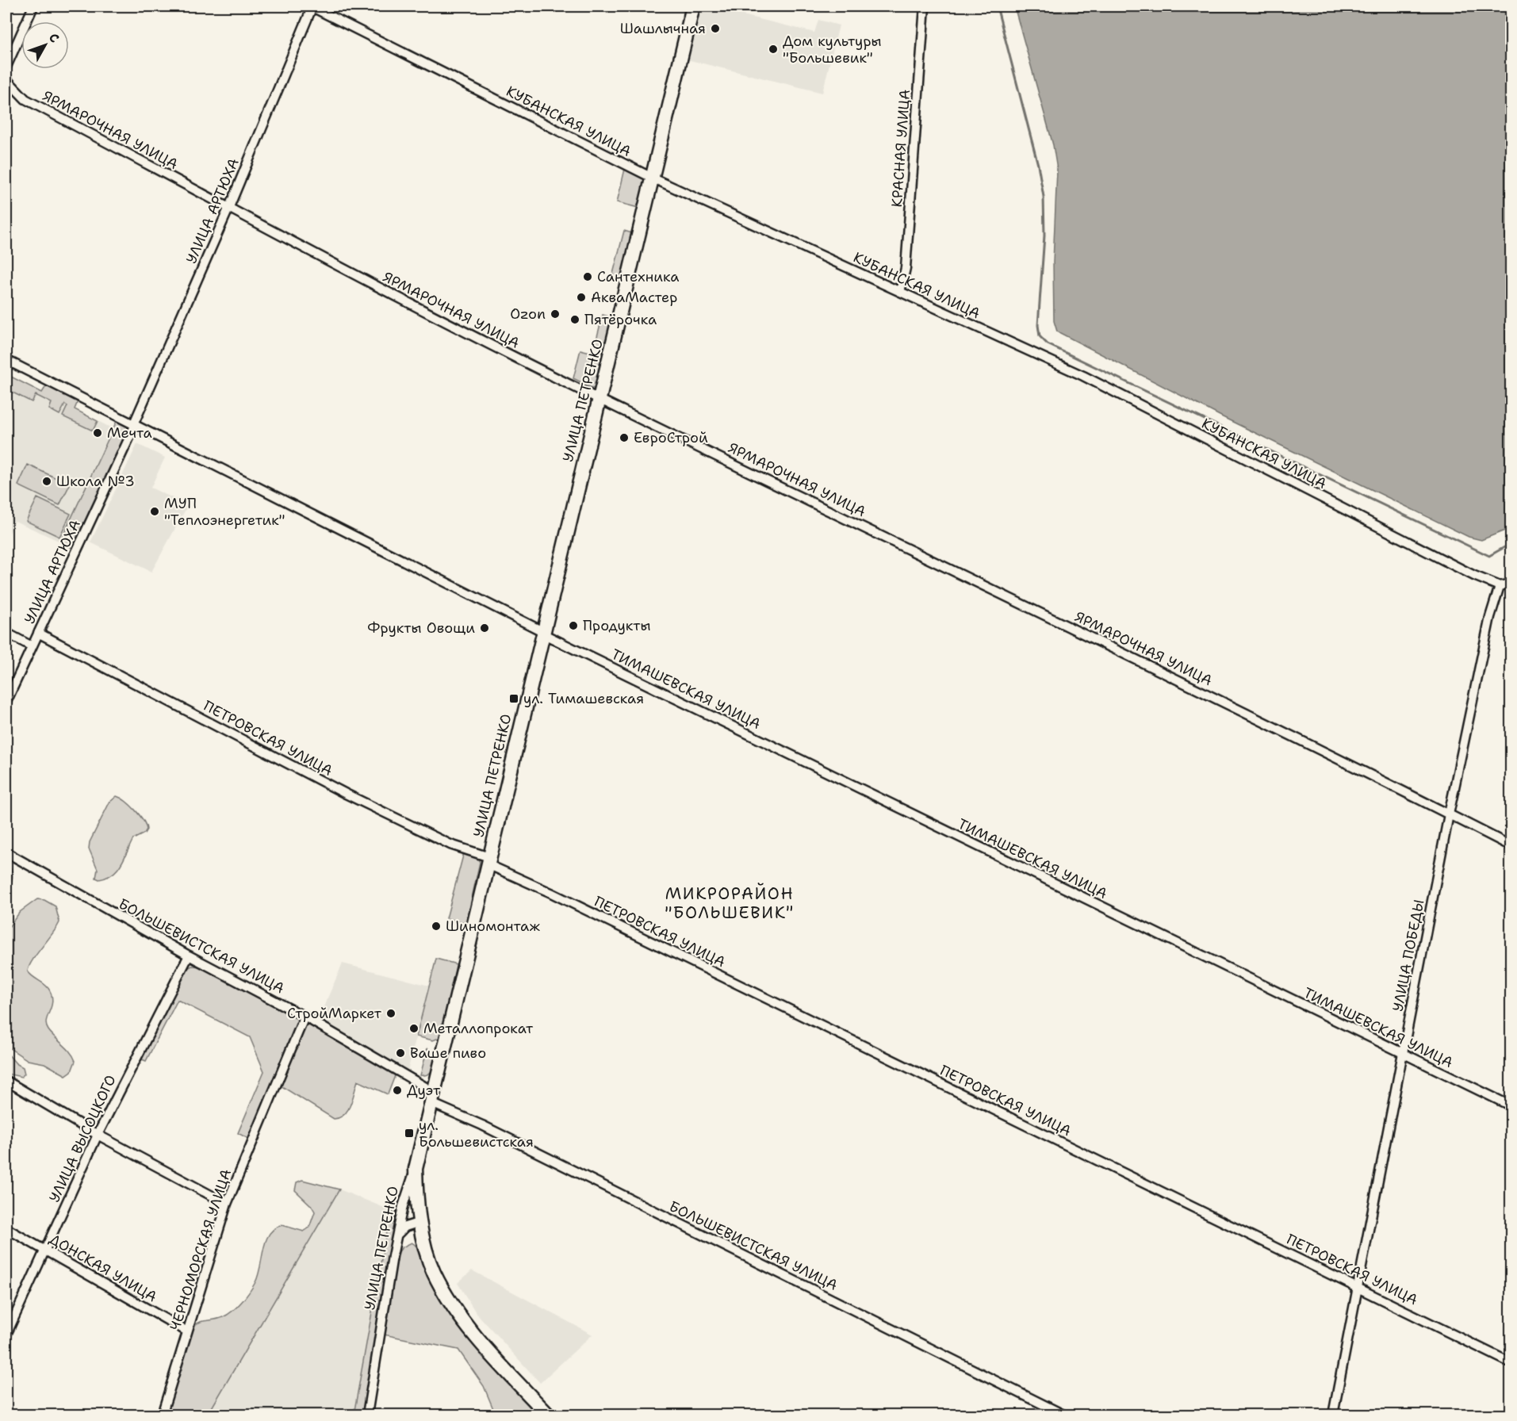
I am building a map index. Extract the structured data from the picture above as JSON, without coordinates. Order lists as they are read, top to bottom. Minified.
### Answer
{"streets":{"main road":["УЛИЦА ПЕТРЕНКО"],"street":["КУБАНСКАЯ УЛИЦА","ЯРМАРОЧНАЯ УЛИЦА","КРАСНАЯ УЛИЦА","УЛИЦА АРТЮХА","ТИМАШЕВСКАЯ УЛИЦА","ПЕТРОВСКАЯ УЛИЦА","БОЛЬШЕВИСТСКАЯ УЛИЦА","УЛИЦА ПОБЕДЫ","УЛИЦА ВЫСОЦКОГО","ЧЕРНОМОРСКАЯ УЛИЦА","ДОНСКАЯ УЛИЦА"]},"crossings":[["КУБАНСКАЯ УЛИЦА","КРАСНАЯ УЛИЦА"],["КУБАНСКАЯ УЛИЦА","УЛИЦА АРТЮХА"],["КУБАНСКАЯ УЛИЦА","УЛИЦА ПЕТРЕНКО"],["КУБАНСКАЯ УЛИЦА","УЛИЦА ПОБЕДЫ"],["ЯРМАРОЧНАЯ УЛИЦА","УЛИЦА АРТЮХА"],["ЯРМАРОЧНАЯ УЛИЦА","УЛИЦА ПЕТРЕНКО"],["ЯРМАРОЧНАЯ УЛИЦА","УЛИЦА ПОБЕДЫ"],["УЛИЦА АРТЮХА","ТИМАШЕВСКАЯ УЛИЦА"],["УЛИЦА АРТЮХА","ПЕТРОВСКАЯ УЛИЦА"],["УЛИЦА ПЕТРЕНКО","ТИМАШЕВСКАЯ УЛИЦА"],["УЛИЦА ПЕТРЕНКО","ПЕТРОВСКАЯ УЛИЦА"],["УЛИЦА ПЕТРЕНКО","БОЛЬШЕВИСТСКАЯ УЛИЦА"],["ТИМАШЕВСКАЯ УЛИЦА","УЛИЦА ПОБЕДЫ"],["ПЕТРОВСКАЯ УЛИЦА","УЛИЦА ПОБЕДЫ"],["БОЛЬШЕВИСТСКАЯ УЛИЦА","УЛИЦА ВЫСОЦКОГО"],["БОЛЬШЕВИСТСКАЯ УЛИЦА","ЧЕРНОМОРСКАЯ УЛИЦА"],["УЛИЦА ВЫСОЦКОГО","ДОНСКАЯ УЛИЦА"],["ЧЕРНОМОРСКАЯ УЛИЦА","ДОНСКАЯ УЛИЦА"]],"districts":["МИКРОРАЙОН \"БОЛЬШЕВИК\""],"places":{"other":["Шашлычная","Дом культуры \"Большевик\"","Сантехника","АкваМастер","Ozon","Пятёрочка","Мечта","ЕвроСтрой","Школа №3","МУП \"Теплоэнергетик\"","Продукты","Фрукты Овощи","Шиномонтаж","СтройМаркет","Металлопрокат","Ваше пиво","Дуэт"],"transit":["ул. Тимашевская","ул. Большевистская"]},"north":"top right"}
